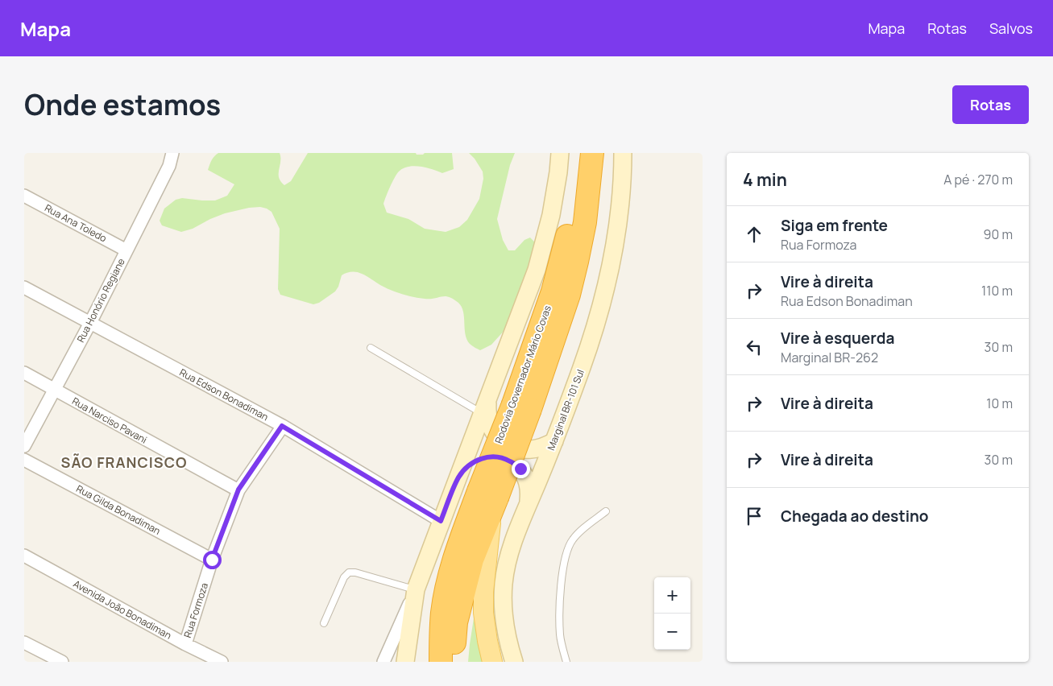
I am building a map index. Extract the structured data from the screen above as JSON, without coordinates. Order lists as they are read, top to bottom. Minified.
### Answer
{"streets":{"highway":["Rodovia Governador Mário Covas"],"main road":["Marginal BR-101 Sul"],"street":["Rua Ana Toledo","Rua Honório Regiane","Rua Edson Bonadiman","Rua Narciso Pavani","Rua Gilda Bonadiman","Avenida João Bonadiman","Rua Formoza"]},"crossings":[["Rua Ana Toledo","Rua Honório Regiane"],["Rua Honório Regiane","Rua Edson Bonadiman"],["Rua Honório Regiane","Rua Narciso Pavani"],["Rua Edson Bonadiman","Rua Formoza"],["Rua Narciso Pavani","Rua Formoza"],["Rua Gilda Bonadiman","Rua Formoza"],["Avenida João Bonadiman","Rua Formoza"]],"districts":["SÃO FRANCISCO"],"page":{"header":"Mapa","nav":["Mapa","Rotas","Salvos"],"title":"Onde estamos","buttons":"Rotas","heading":["4 min","A pé · 270 m"],"list":[["Siga em frente","Rua Formoza","90 m"],["Vire à direita","Rua Edson Bonadiman","110 m"],["Vire à esquerda","Marginal BR-262","30 m"],["Vire à direita","10 m"],["Vire à direita","30 m"],"Chegada ao destino"],"map_buttons":["+","−"]}}
